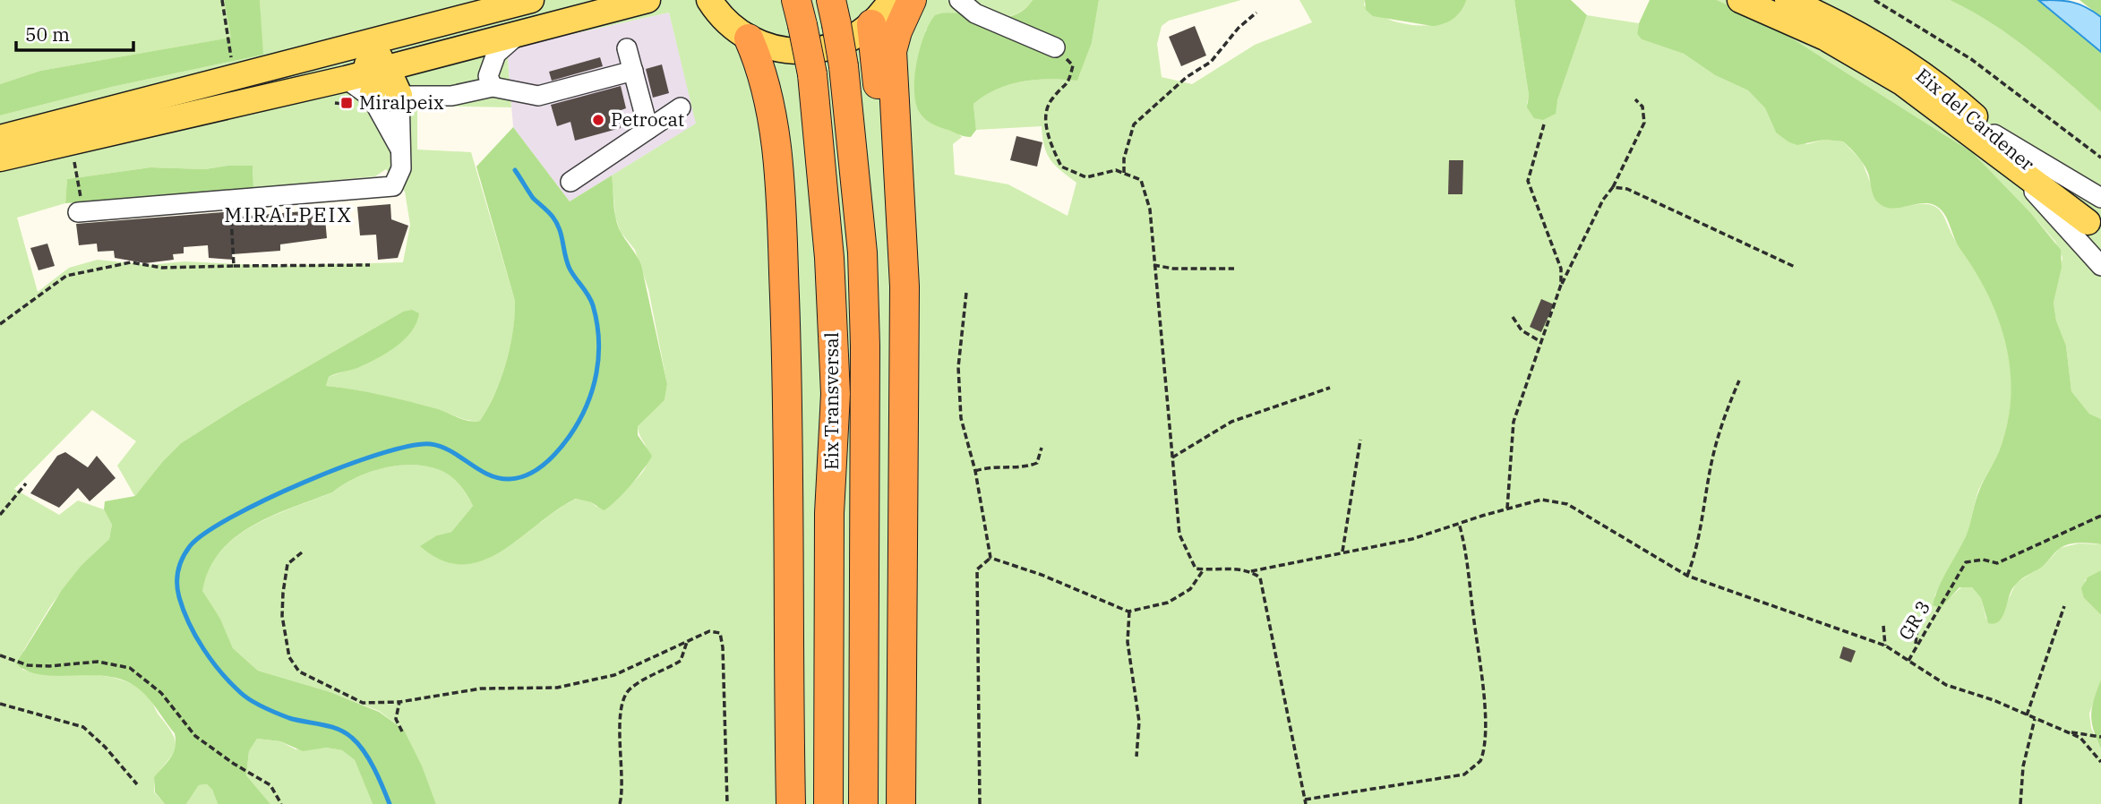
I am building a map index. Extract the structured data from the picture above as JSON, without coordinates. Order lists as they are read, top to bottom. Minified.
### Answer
{"streets":{"highway":["Eix Transversal"],"main road":["Eix del Cardener"],"path":["GR 3"]},"districts":["MIRALPEIX"],"places":{"transit":["Miralpeix"],"other":["Petrocat"]},"scale_bar":"50 m"}
